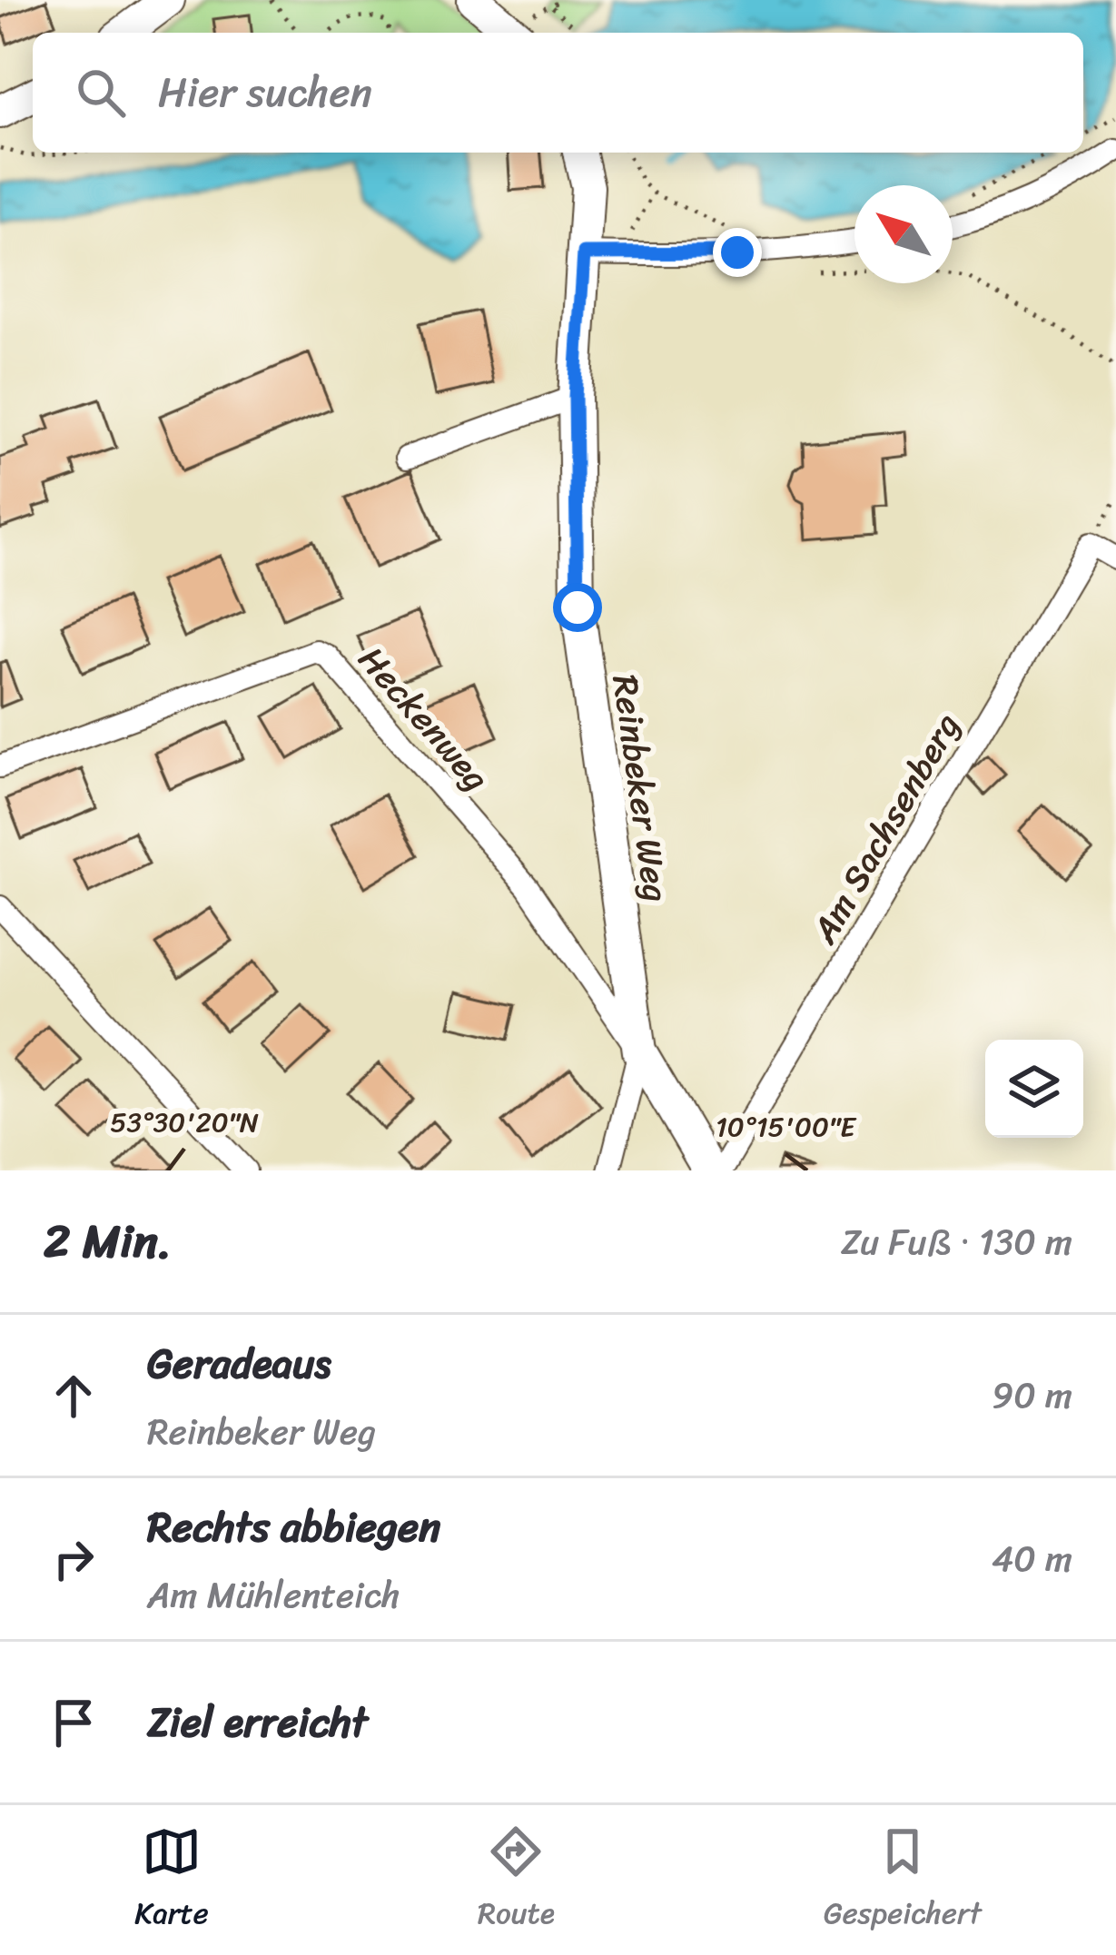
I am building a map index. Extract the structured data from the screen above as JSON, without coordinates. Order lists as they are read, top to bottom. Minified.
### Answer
{"streets":{"main road":["Reinbeker Weg"],"street":["Heckenweg","Am Sachsenberg"]},"crossings":[["Heckenweg","Reinbeker Weg"]],"north":"top left","page":{"search":"Hier suchen","heading":["2 Min.","Zu Fuß · 130 m"],"list":[["Geradeaus","Reinbeker Weg","90 m"],["Rechts abbiegen","Am Mühlenteich","40 m"],"Ziel erreicht"],"nav":["Karte","Route","Gespeichert"]},"coordinates":["53°30'20\"N","10°15'00\"E"]}
